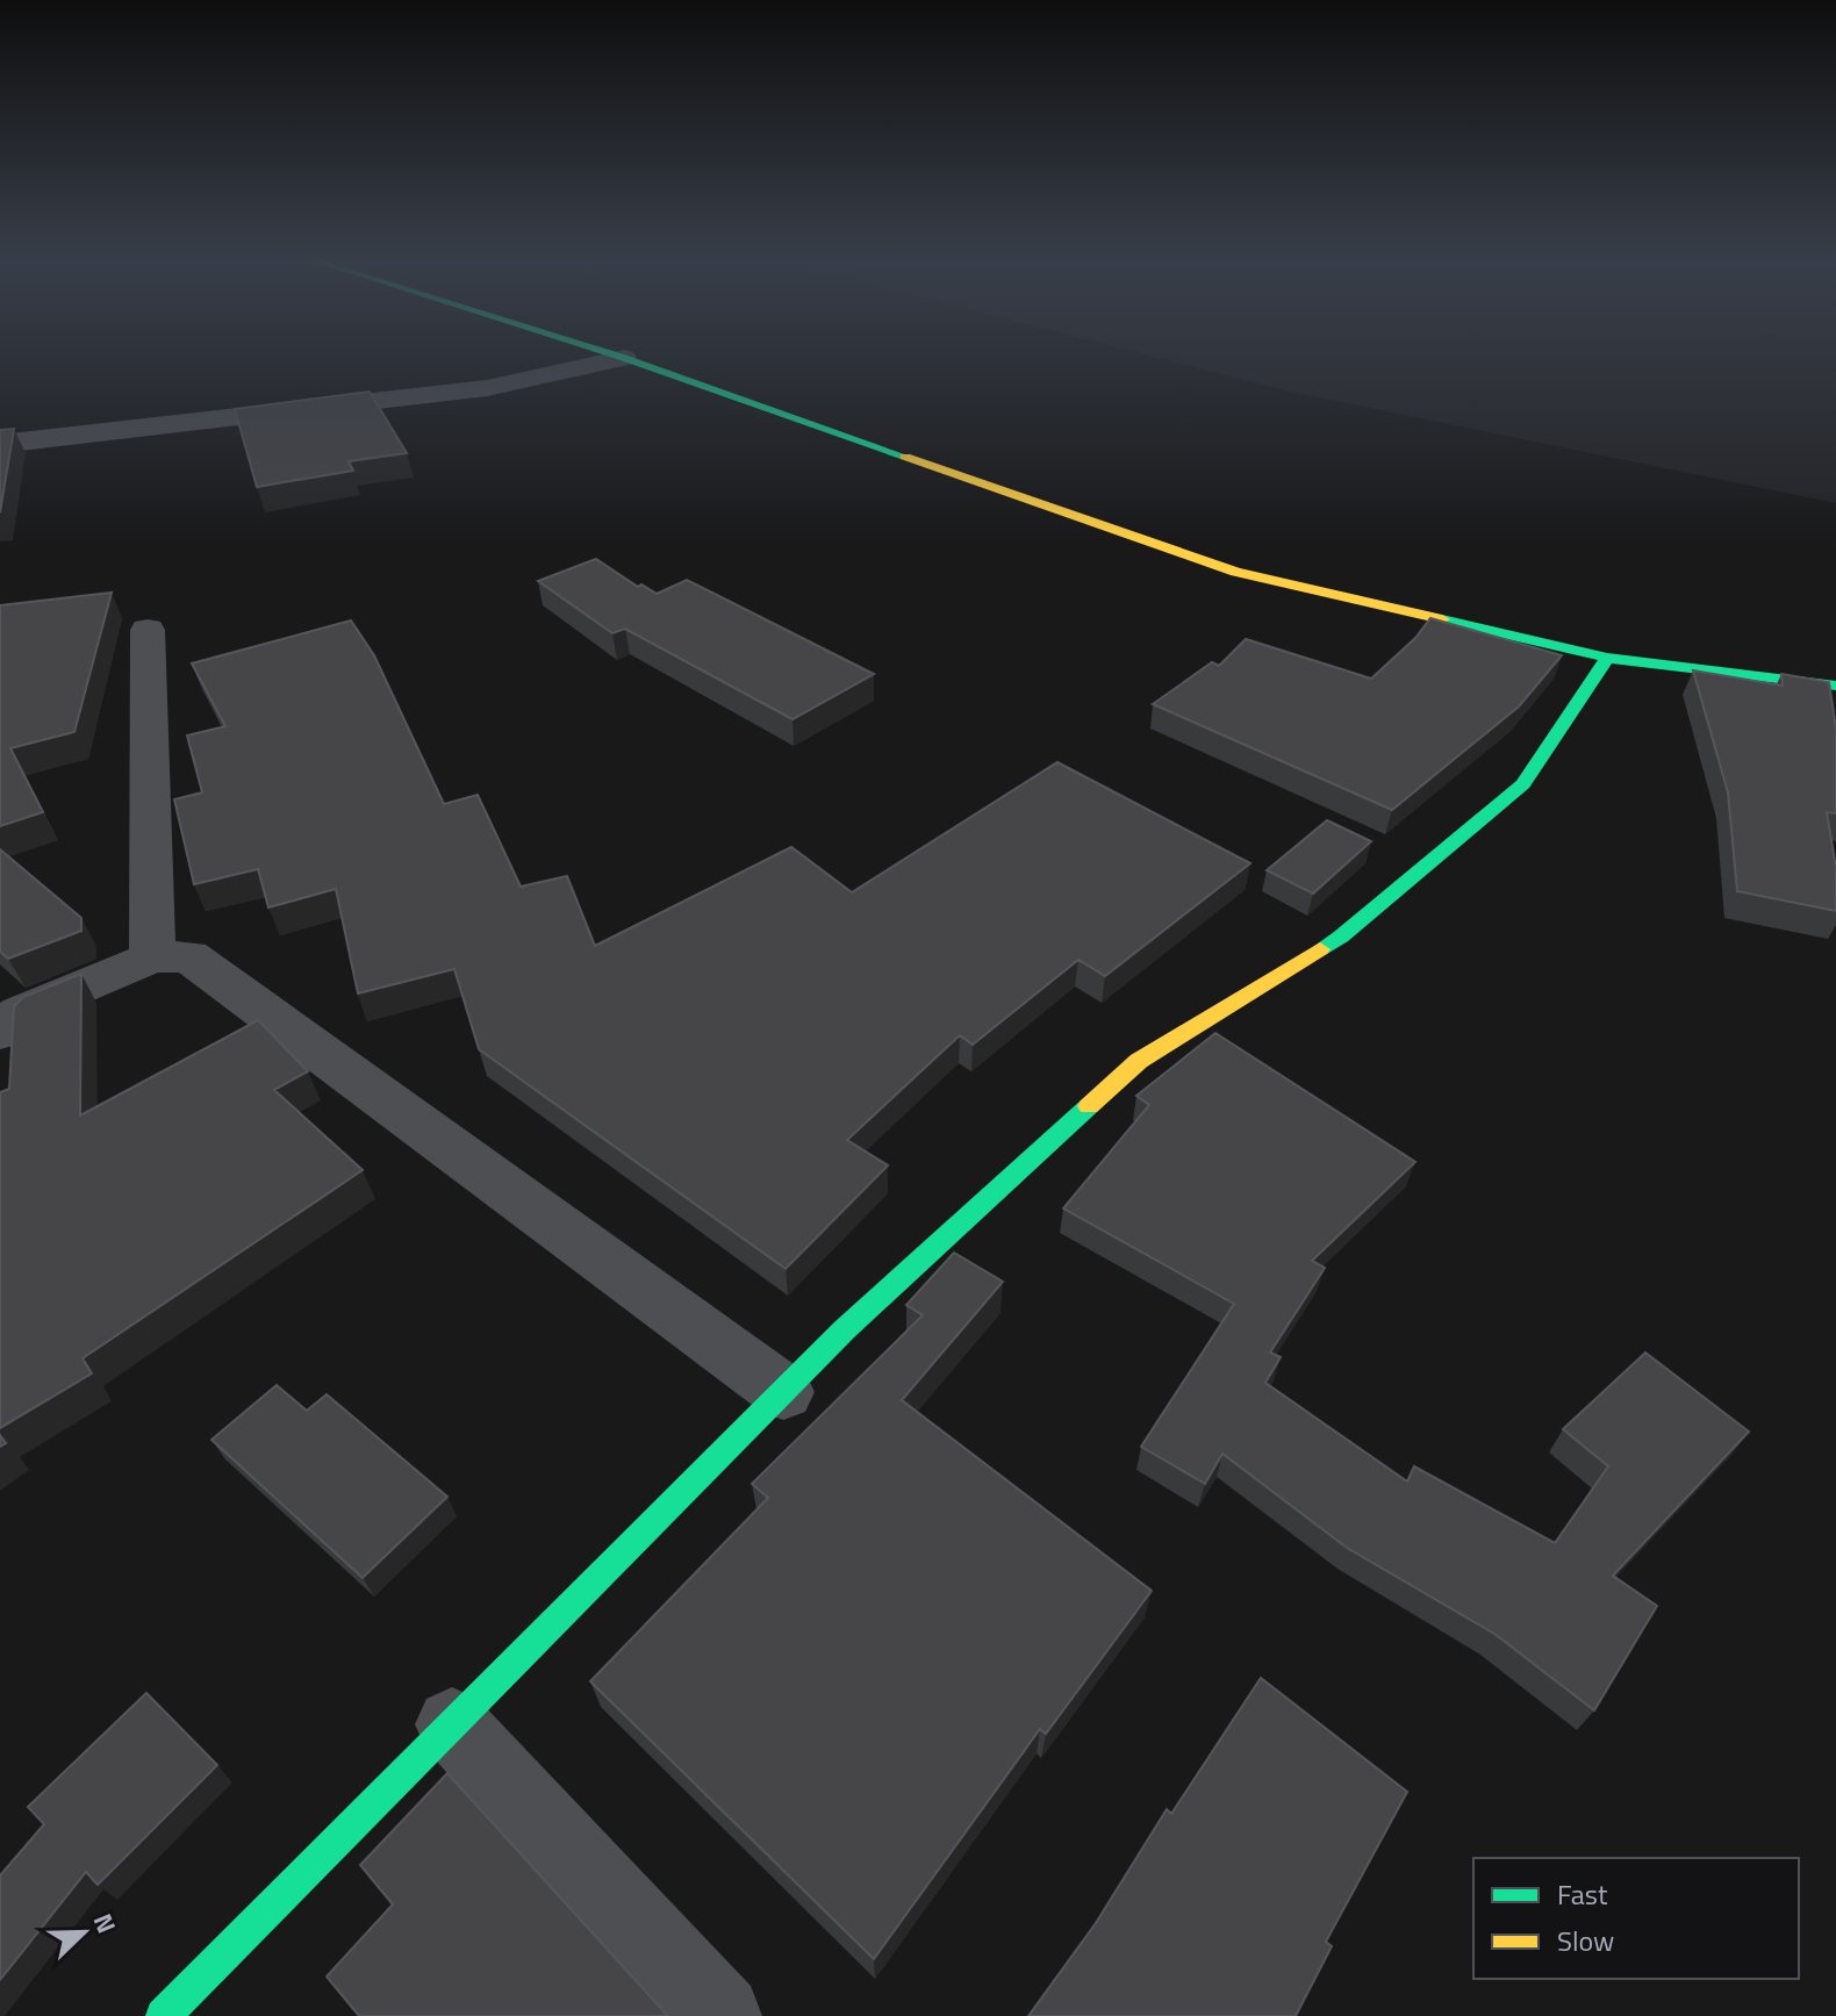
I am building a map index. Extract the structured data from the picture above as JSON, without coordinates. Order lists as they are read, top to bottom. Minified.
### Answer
{"legend":["Fast","Slow"],"north":"top right"}
